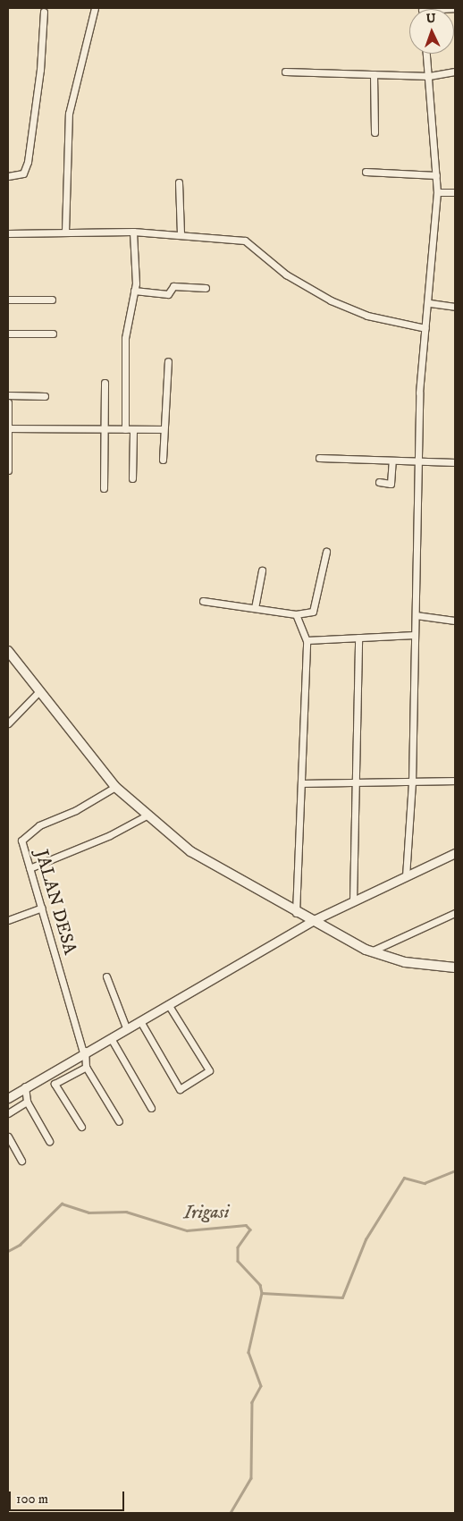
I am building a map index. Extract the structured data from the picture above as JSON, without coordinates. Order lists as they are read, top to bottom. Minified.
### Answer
{"streets":{"street":["JALAN DESA"]},"water":["Irigasi"],"scale_bar":"100 m","north":"top"}
